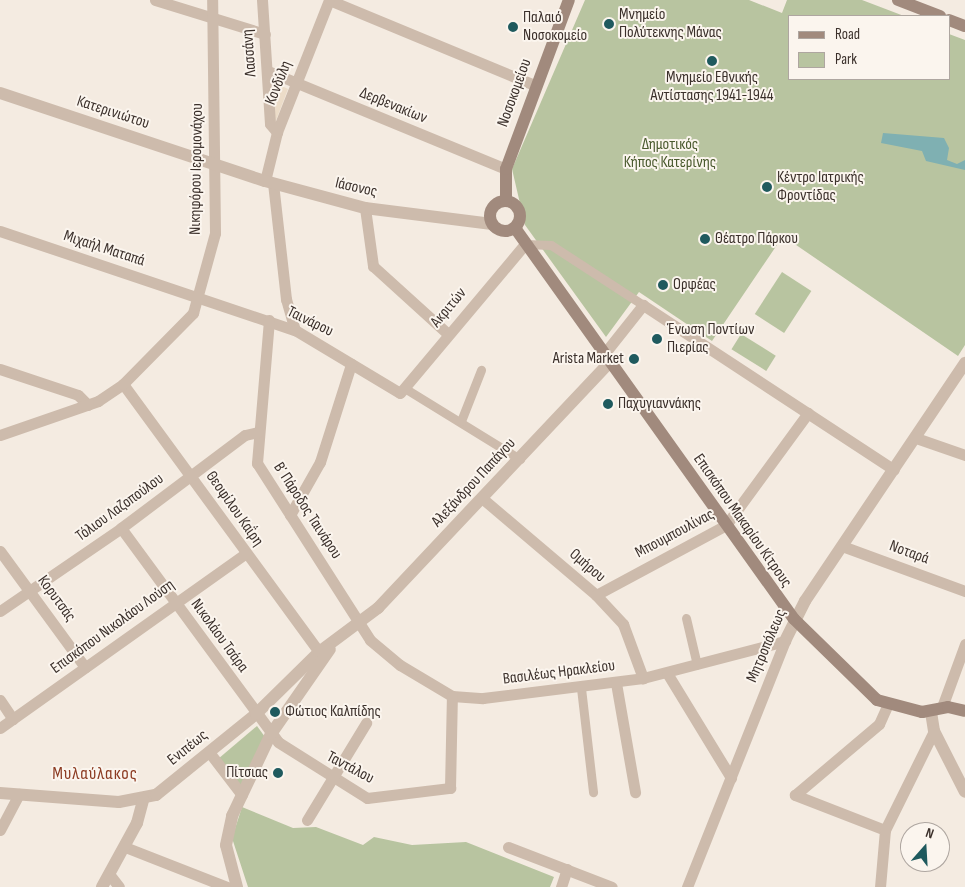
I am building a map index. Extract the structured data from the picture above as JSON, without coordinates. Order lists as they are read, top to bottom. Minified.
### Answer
{"streets":{"main road":["Νοσοκομείου","Επισκόπου Μακαρίου Κίτρους"],"street":["Λασσάνη","Κονδύλη","Δερβενακίων","Κατερινιώτου","Νικηφόρου Ιερομονάχου","Ιάσονος","Μιχαήλ Ματαπά","Ακριτών","Ταινάρου","Αλεξάνδρου Παπάγου","Τόλιου Λαζοπούλου","Θεοφίλου Καΐρη","Β΄ Πάροδος Ταινάρου","Μπουμπουλίνας","Νοταρά","Ομήρου","Κορυτσάς","Επισκόπου Νικολάου Λούση","Νικολάου Τσάρα","Μητροπόλεως","Βασιλέως Ηρακλείου","Ενιπέως","Ταντάλου"]},"crossings":[["Λασσάνη","Κονδύλη"],["Λασσάνη","Δερβενακίων"],["Κονδύλη","Δερβενακίων"],["Κονδύλη","Ιάσονος"],["Νοσοκομείου","Δερβενακίων"],["Νοσοκομείου","Ιάσονος"],["Νοσοκομείου","Επισκόπου Μακαρίου Κίτρους"],["Κατερινιώτου","Νικηφόρου Ιερομονάχου"],["Κατερινιώτου","Ιάσονος"],["Νικηφόρου Ιερομονάχου","Ιάσονος"],["Νικηφόρου Ιερομονάχου","Μιχαήλ Ματαπά"],["Νικηφόρου Ιερομονάχου","Ταινάρου"],["Νικηφόρου Ιερομονάχου","Θεοφίλου Καΐρη"],["Ιάσονος","Επισκόπου Μακαρίου Κίτρους"],["Μιχαήλ Ματαπά","Ταινάρου"],["Ακριτών","Ταινάρου"],["Ακριτών","Επισκόπου Μακαρίου Κίτρους"],["Ταινάρου","Αλεξάνδρου Παπάγου"],["Ταινάρου","Β΄ Πάροδος Ταινάρου"],["Αλεξάνδρου Παπάγου","Β΄ Πάροδος Ταινάρου"],["Αλεξάνδρου Παπάγου","Επισκόπου Μακαρίου Κίτρους"],["Αλεξάνδρου Παπάγου","Ομήρου"],["Αλεξάνδρου Παπάγου","Βασιλέως Ηρακλείου"],["Αλεξάνδρου Παπάγου","Ενιπέως"],["Τόλιου Λαζοπούλου","Θεοφίλου Καΐρη"],["Τόλιου Λαζοπούλου","Β΄ Πάροδος Ταινάρου"],["Τόλιου Λαζοπούλου","Κορυτσάς"],["Τόλιου Λαζοπούλου","Νικολάου Τσάρα"],["Θεοφίλου Καΐρη","Επισκόπου Νικολάου Λούση"],["Θεοφίλου Καΐρη","Ενιπέως"],["Β΄ Πάροδος Ταινάρου","Βασιλέως Ηρακλείου"],["Β΄ Πάροδος Ταινάρου","Ενιπέως"],["Επισκόπου Μακαρίου Κίτρους","Μπουμπουλίνας"],["Επισκόπου Μακαρίου Κίτρους","Μητροπόλεως"],["Μπουμπουλίνας","Ομήρου"],["Νοταρά","Μητροπόλεως"],["Ομήρου","Βασιλέως Ηρακλείου"],["Κορυτσάς","Επισκόπου Νικολάου Λούση"],["Επισκόπου Νικολάου Λούση","Νικολάου Τσάρα"],["Νικολάου Τσάρα","Ενιπέως"],["Νικολάου Τσάρα","Ταντάλου"],["Μητροπόλεως","Βασιλέως Ηρακλείου"],["Βασιλέως Ηρακλείου","Ενιπέως"],["Βασιλέως Ηρακλείου","Ταντάλου"],["Ενιπέως","Ταντάλου"]],"districts":["Μυλαύλακος"],"parks":["Δημοτικός Κήπος Κατερίνης"],"places":["Μνημείο Πολύτεκνης Μάνας","Παλαιό Νοσοκομείο","Μνημείο Εθνικής Αντίστασης 1941-1944","Κέντρο Ιατρικής Φροντίδας","Θέατρο Πάρκου","Ορφέας","Ένωση Ποντίων Πιερίας","Arista Market","Παχυγιαννάκης","Φώτιος Καλπίδης","Πίτσιας"],"legend":["Road","Park"],"north":"top"}
